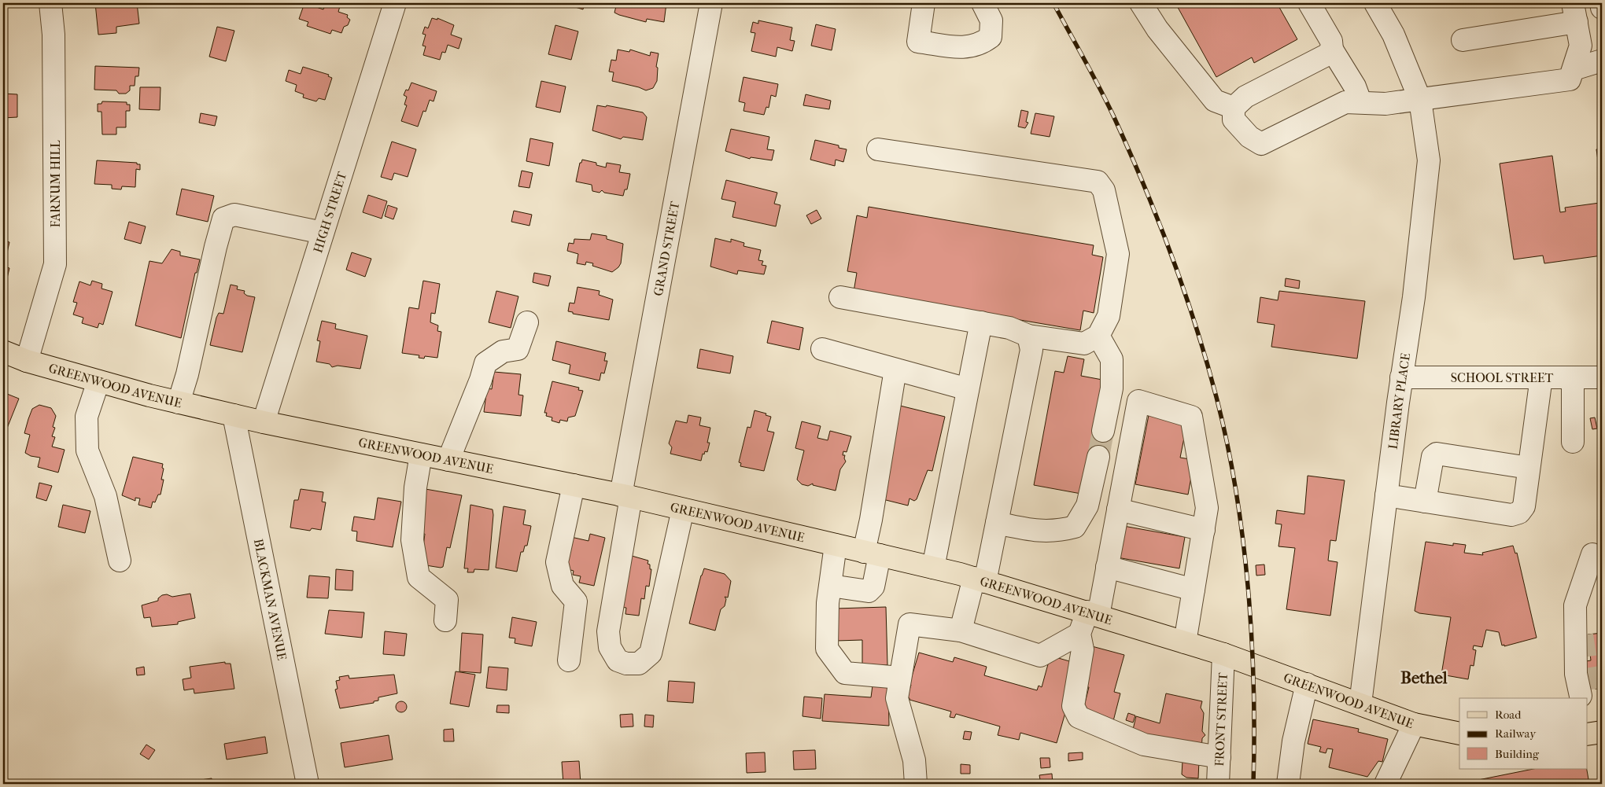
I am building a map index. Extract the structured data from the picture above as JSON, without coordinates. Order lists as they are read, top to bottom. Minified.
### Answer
{"streets":{"main road":["GREENWOOD AVENUE"],"street":["FARNUM HILL","HIGH STREET","GRAND STREET","SCHOOL STREET","LIBRARY PLACE","BLACKMAN AVENUE","FRONT STREET"]},"crossings":[["FARNUM HILL","GREENWOOD AVENUE"],["HIGH STREET","GREENWOOD AVENUE"],["GRAND STREET","GREENWOOD AVENUE"],["SCHOOL STREET","LIBRARY PLACE"],["GREENWOOD AVENUE","LIBRARY PLACE"],["GREENWOOD AVENUE","BLACKMAN AVENUE"],["GREENWOOD AVENUE","FRONT STREET"]],"districts":["Bethel"],"legend":["Road","Railway","Building"]}
